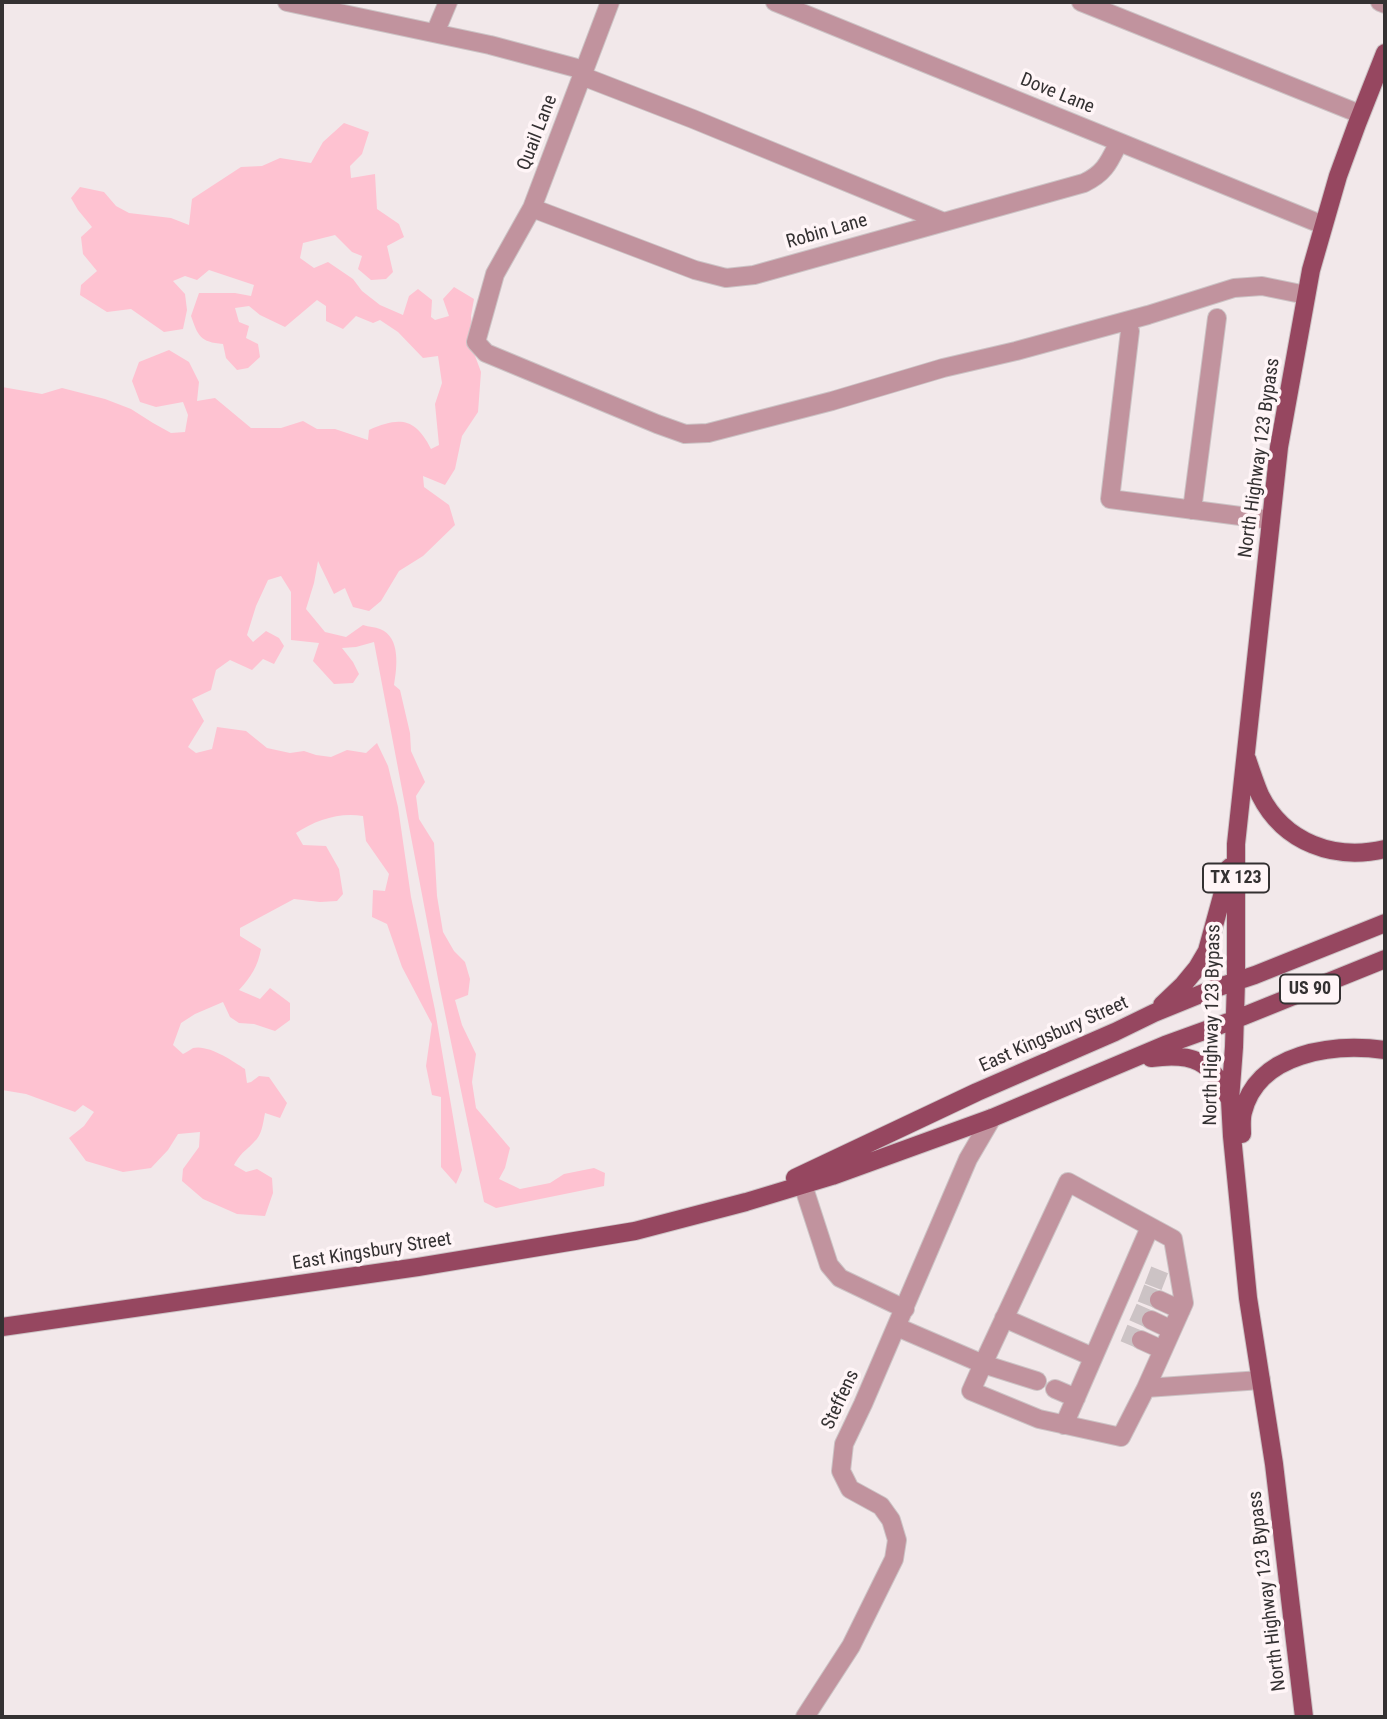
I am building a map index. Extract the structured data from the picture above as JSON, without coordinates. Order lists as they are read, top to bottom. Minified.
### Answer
{"streets":{"main road":["North Highway 123 Bypass","TX 123","US 90","East Kingsbury Street"],"street":["Dove Lane","Quail Lane","Robin Lane","Steffens"]},"crossings":[["Dove Lane","Robin Lane"],["Dove Lane","North Highway 123 Bypass"],["Quail Lane","Robin Lane"],["Quail Lane","North Highway 123 Bypass"],["North Highway 123 Bypass","East Kingsbury Street"],["East Kingsbury Street","Steffens"]]}
